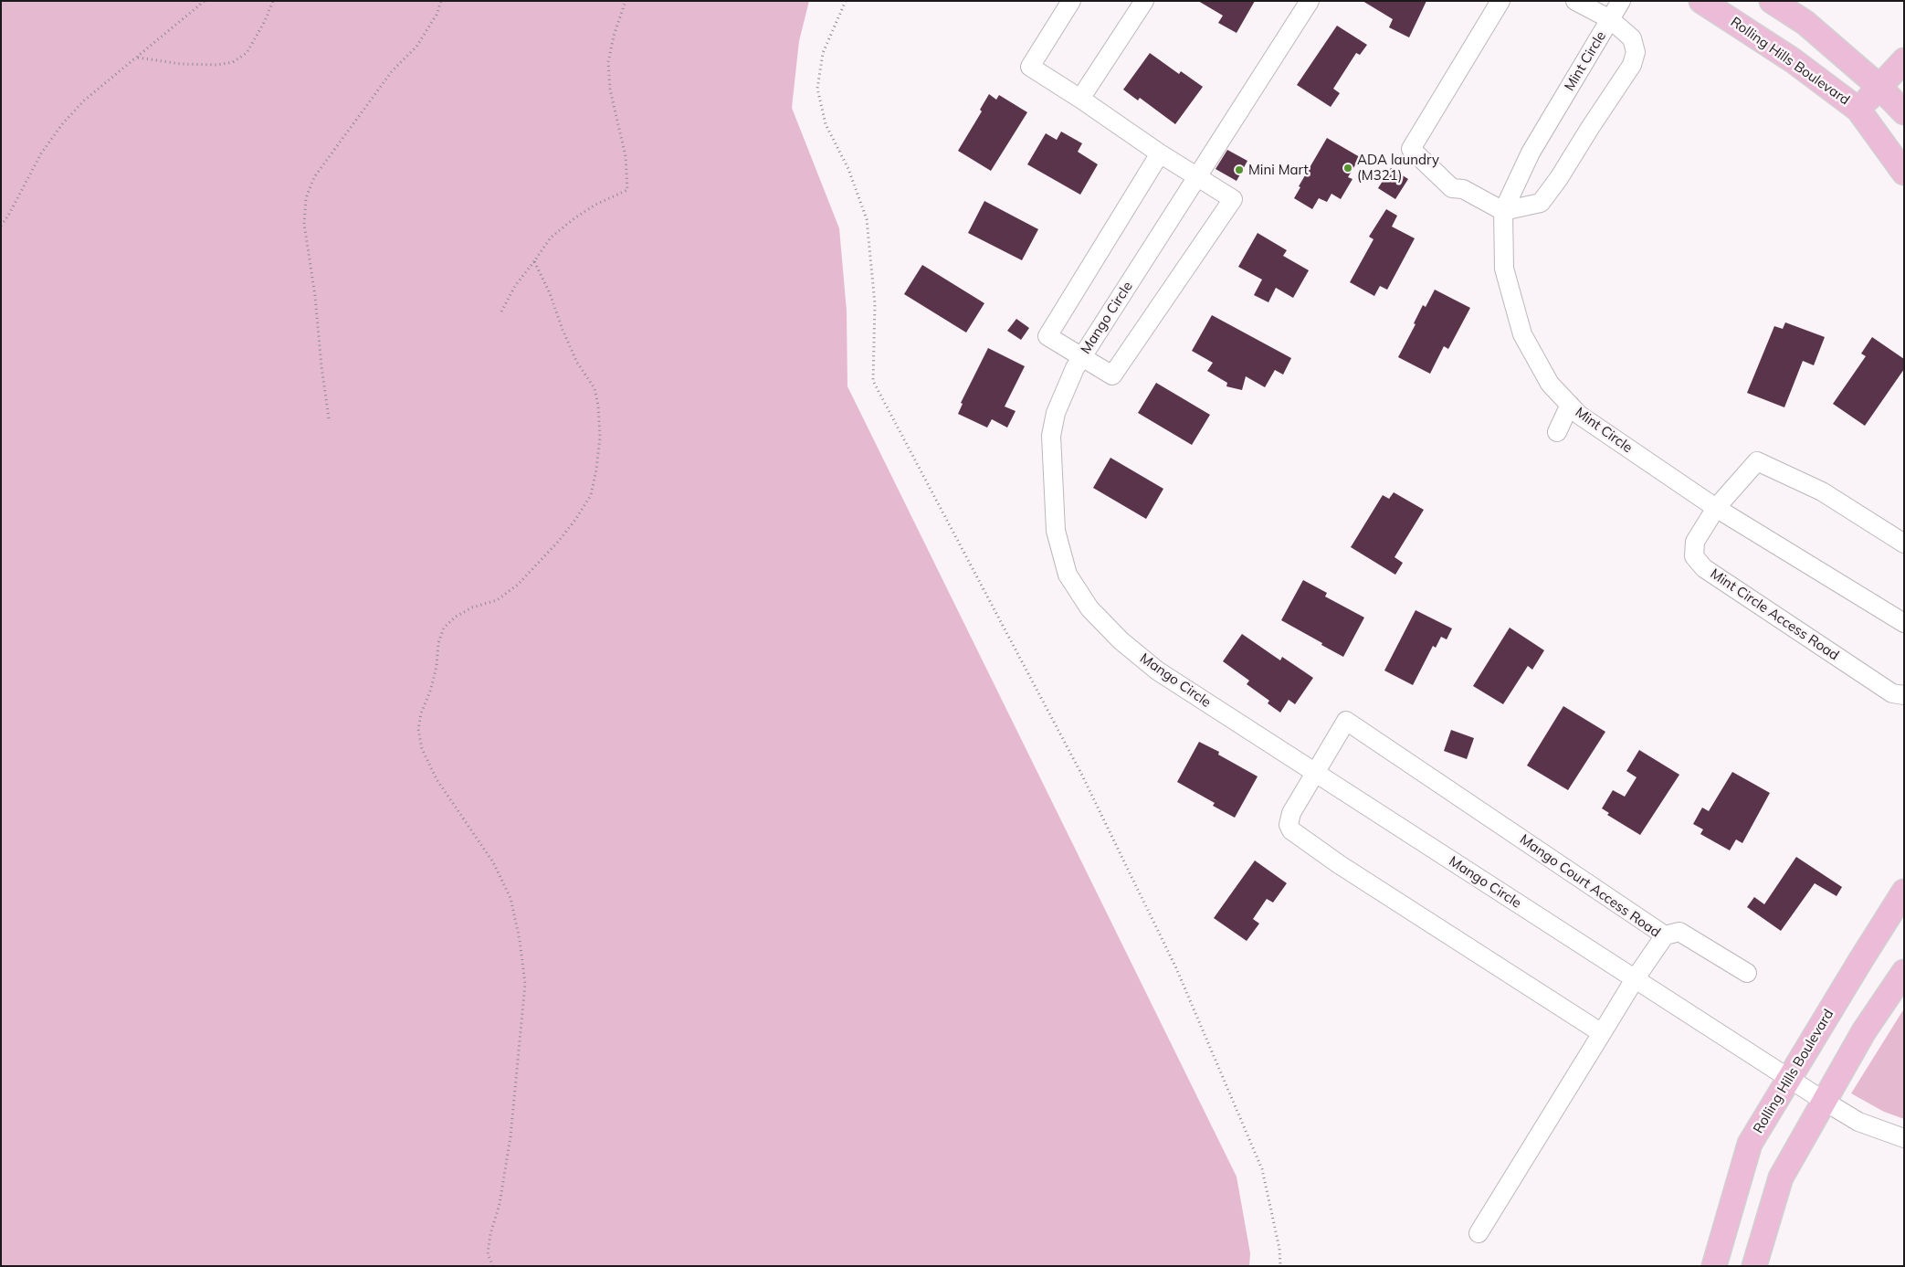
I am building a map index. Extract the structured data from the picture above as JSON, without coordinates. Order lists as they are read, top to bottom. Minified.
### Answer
{"streets":{"main road":["Rolling Hills Boulevard"],"street":["Mint Circle","Mango Circle","Mint Circle Access Road","Mango Court Access Road"]},"crossings":[["Mint Circle","Mint Circle Access Road"],["Rolling Hills Boulevard","Mango Circle"],["Mango Circle","Mango Court Access Road"]],"places":["ADA laundry (M321)","Mini Mart"]}
